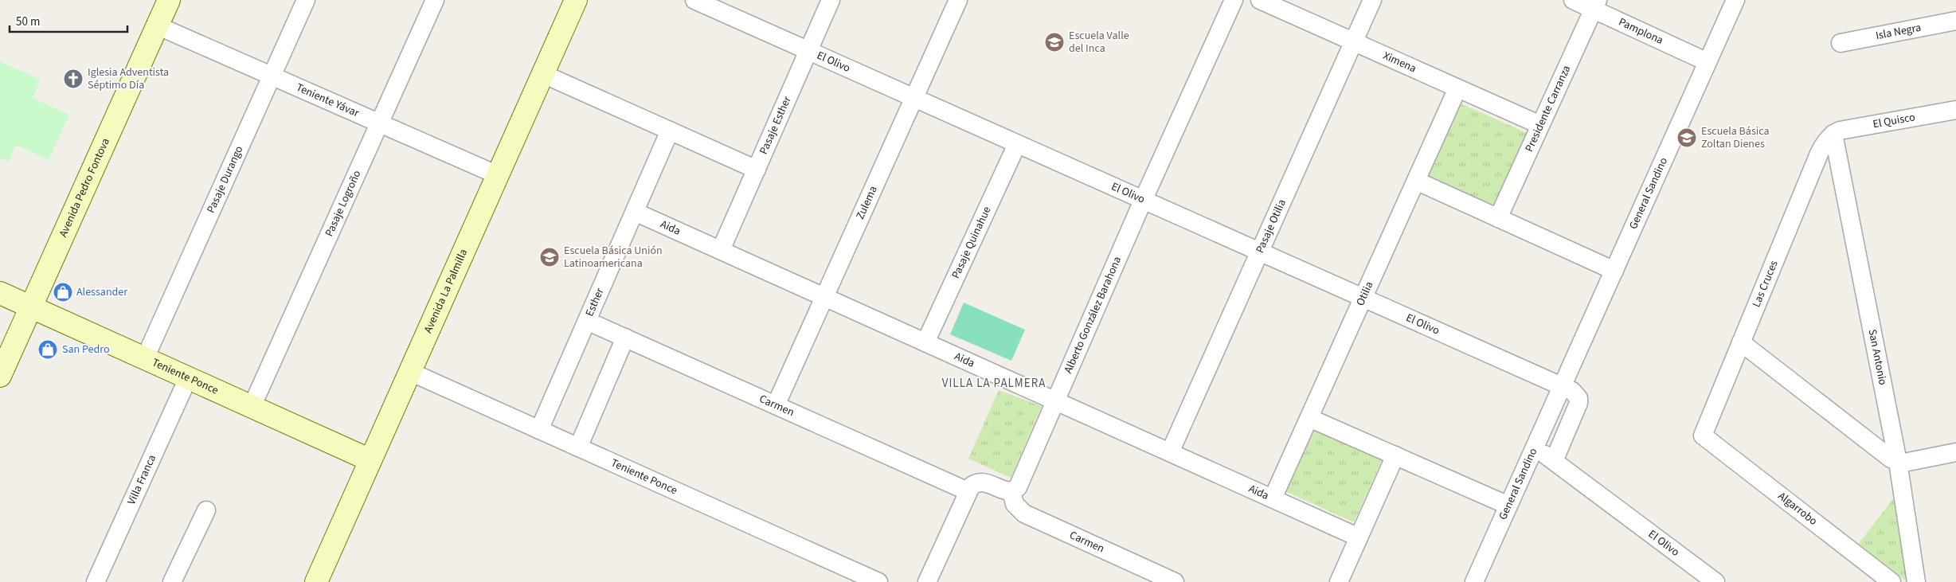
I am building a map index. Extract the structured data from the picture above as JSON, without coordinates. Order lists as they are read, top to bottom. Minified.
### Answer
{"streets":{"street":["Pamplona","Isla Negra","El Olivo","Ximena","Teniente Yávar","Presidente Carranza","El Quisco","Pasaje Esther","Pasaje Durango","Avenida Pedro Fontova","General Sandino","Zulema","Pasaje Logroño","Pasaje Otilia","Aida","Pasaje Quinahue","Las Cruces","Avenida La Palmilla","Otilia","Esther","Alberto González Barahona","San Antonio","Teniente Ponce","Carmen","Villa Franca","Algarrobo"]},"crossings":[["Pamplona","Presidente Carranza"],["Pamplona","General Sandino"],["El Olivo","Pasaje Esther"],["El Olivo","General Sandino"],["El Olivo","Zulema"],["El Olivo","Pasaje Otilia"],["El Olivo","Pasaje Quinahue"],["El Olivo","Otilia"],["El Olivo","Alberto González Barahona"],["Ximena","Presidente Carranza"],["Ximena","Pasaje Otilia"],["Ximena","Otilia"],["Teniente Yávar","Pasaje Durango"],["Teniente Yávar","Avenida Pedro Fontova"],["Teniente Yávar","Pasaje Logroño"],["Teniente Yávar","Avenida La Palmilla"],["El Quisco","Las Cruces"],["El Quisco","San Antonio"],["Pasaje Esther","Aida"],["Pasaje Durango","Teniente Ponce"],["Avenida Pedro Fontova","Teniente Ponce"],["Zulema","Aida"],["Zulema","Carmen"],["Pasaje Logroño","Teniente Ponce"],["Pasaje Otilia","Aida"],["Aida","Pasaje Quinahue"],["Aida","Otilia"],["Aida","Esther"],["Aida","Alberto González Barahona"],["Las Cruces","San Antonio"],["Las Cruces","Algarrobo"],["Avenida La Palmilla","Teniente Ponce"],["Esther","Teniente Ponce"],["Esther","Carmen"],["Alberto González Barahona","Carmen"],["Teniente Ponce","Villa Franca"]],"districts":["VILLA LA PALMERA"],"places":{"school or university":["Escuela Valle del Inca","Escuela Básica Zoltan Dienes","Escuela Básica Unión Latinoamericana"],"church":["Iglesia Adventista Séptimo Día"],"shop":["Alessander","San Pedro"]},"scale_bar":"50 m"}
